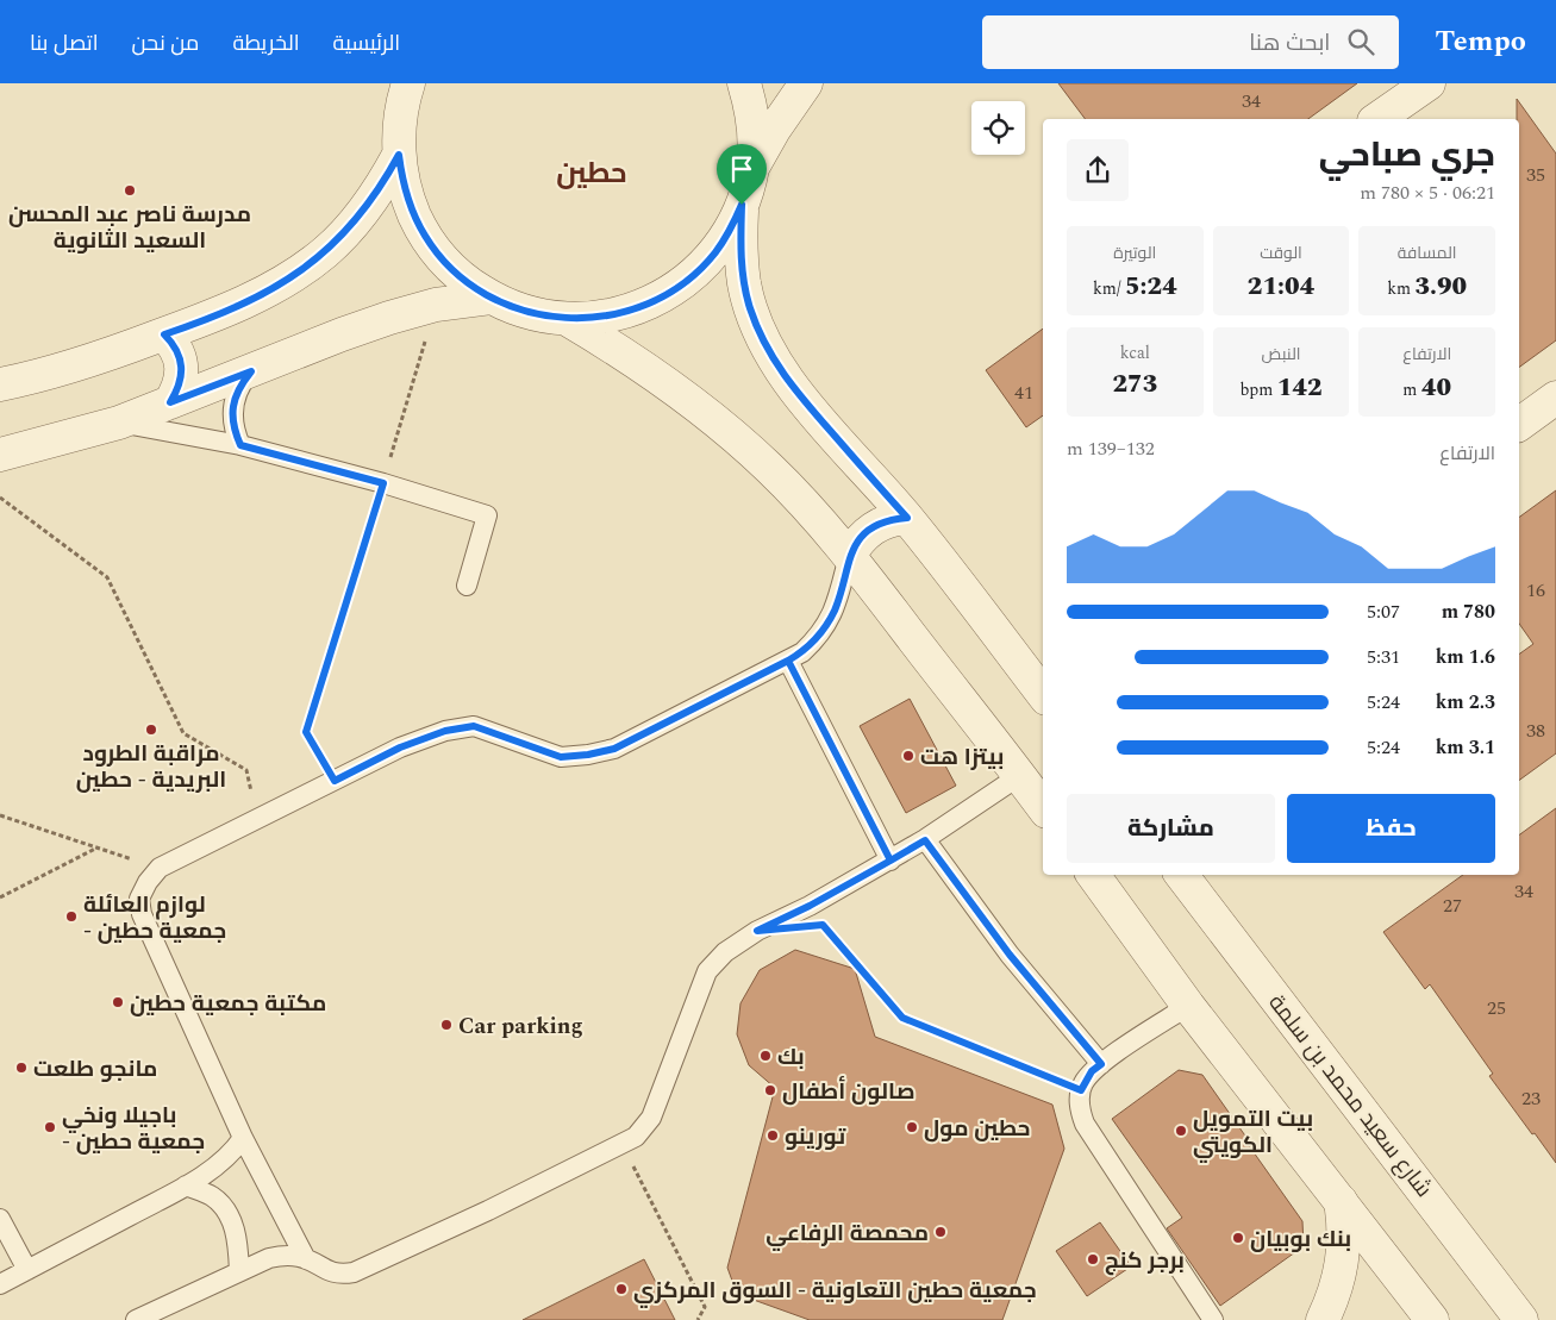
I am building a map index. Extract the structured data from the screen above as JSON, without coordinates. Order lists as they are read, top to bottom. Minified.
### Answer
{"streets":{"street":["شارع سعيد محمد بن سلمة"]},"districts":["حطين"],"places":["مدرسة ناصر عبد المحسن السعيد الثانوية","مراقبة الطرود البريدية - حطين","بيتزا هت","لوازم العائلة - جمعية حطين","مكتبة جمعية حطين","Car parking","بك","مانجو طلعت","صالون أطفال","باجيلا ونخي - جمعية حطين","حطين مول","بيت التمويل الكويتي","تورينو","محمصة الرفاعي","بنك بوبيان","برجر كنج","جمعية حطين التعاونية - السوق المركزي"],"house_numbers":["34","35","41","16","38","34","27","25","23"],"page":{"header":"Tempo","search":"ابحث هنا","nav":["الرئيسية","الخريطة","من نحن","اتصل بنا"],"heading":["جري صباحي","06:21 · 5 × 780 m"],"stats":[["المسافة","3.90 km"],["الوقت","21:04"],["الوتيرة","5:24 /km"],["الارتفاع","40 m"],["النبض","142 bpm"],["kcal","273"]],"chart":["الارتفاع","132–139 m"],"list":[{"name":"780 m","note":"5:07"},{"name":"1.6 km","note":"5:31"},{"name":"2.3 km","note":"5:24"},{"name":"3.1 km","note":"5:24"}],"buttons":["حفظ","مشاركة"]}}
